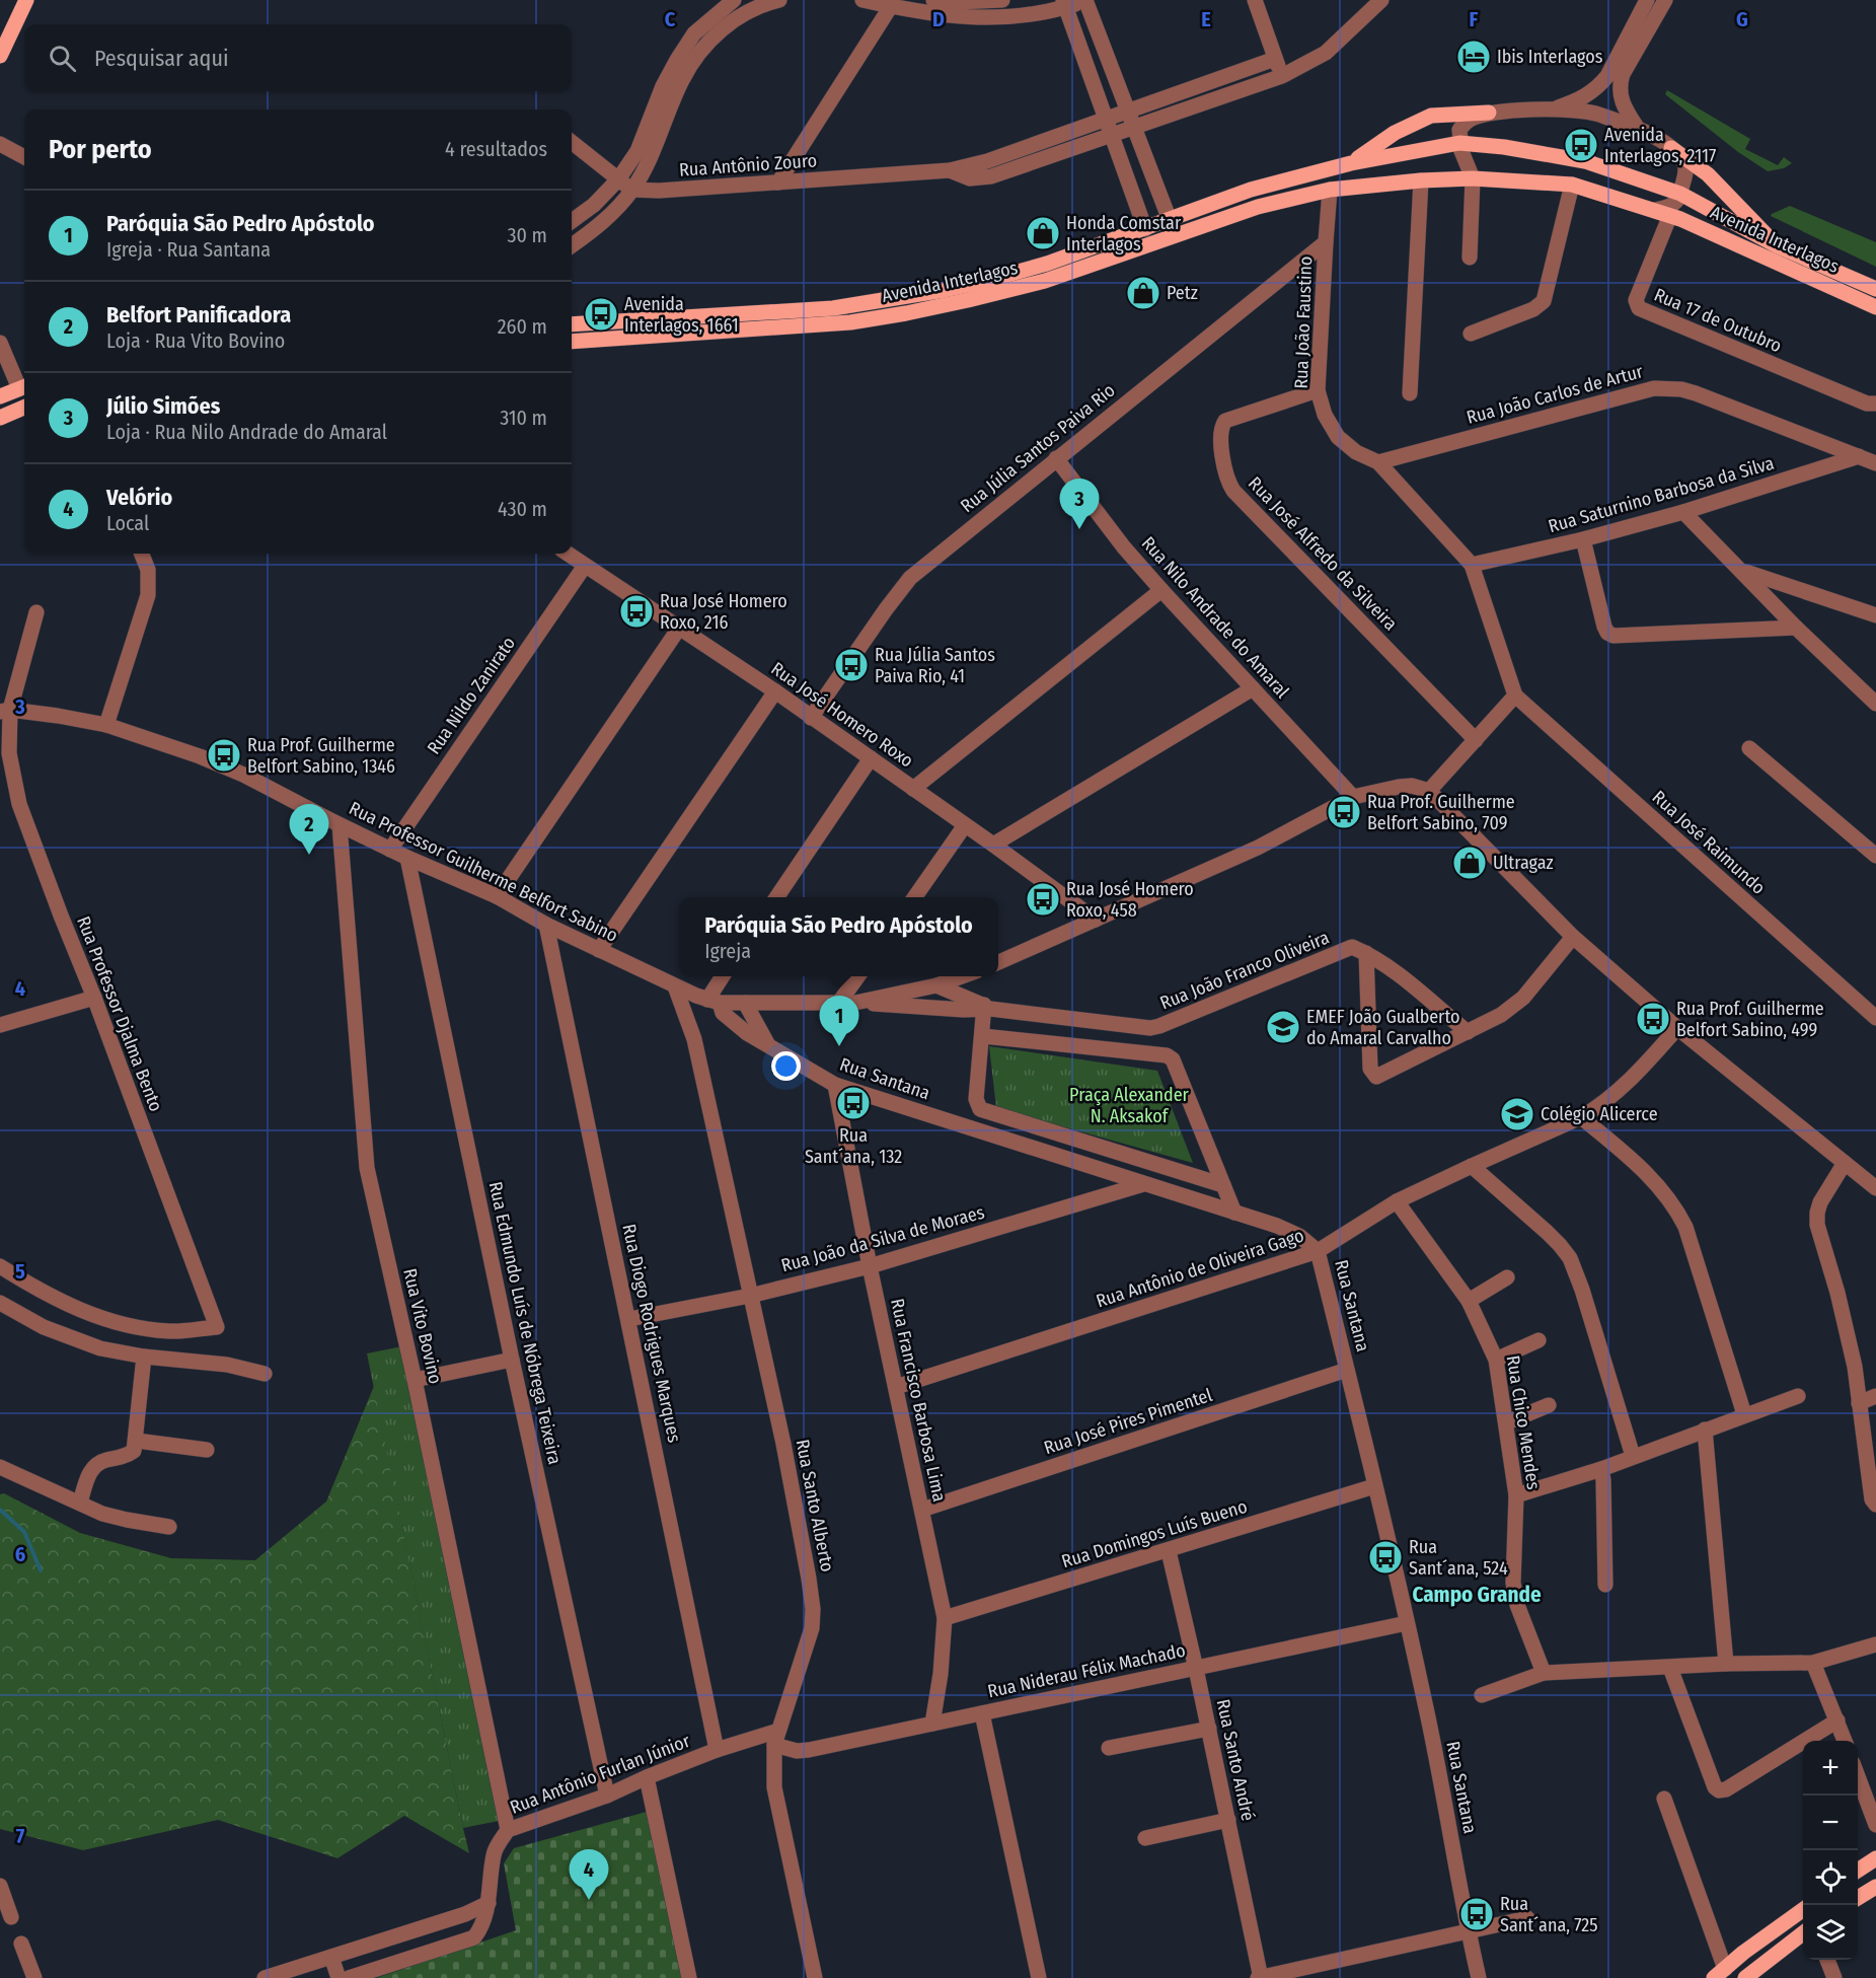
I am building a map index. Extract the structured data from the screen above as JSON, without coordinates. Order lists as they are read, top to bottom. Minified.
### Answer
{"streets":{"main road":["Avenida Interlagos"],"street":["Rua Antônio Zouro","Rua 17 de Outubro","Rua João Faustino","Rua João Carlos de Artur","Rua Júlia Santos Paiva Rio","Rua Saturnino Barbosa da Silva","Rua José Alfredo da Silveira","Rua Nilo Andrade do Amaral","Rua Nildo Zanirato","Rua José Homero Roxo","Rua José Raimundo","Rua Professor Guilherme Belfort Sabino","Rua João Franco Oliveira","Rua Professor Djalma Bento","Rua Santana","Rua João da Silva de Moraes","Rua Antônio de Oliveira Gago","Rua Edmundo Luís de Nóbrega Teixeira","Rua Vito Bovino","Rua Diogo Rodrigues Marques","Rua Francisco Barbosa Lima","Rua José Pires Pimentel","Rua Chico Mendes","Rua Santo Alberto","Rua Domingos Luís Bueno","Rua Niderau Félix Machado","Rua Santo André","Rua Antônio Furlan Júnior"]},"crossings":[["Avenida Interlagos","Rua 17 de Outubro"],["Avenida Interlagos","Rua João Faustino"],["Rua João Faustino","Rua João Carlos de Artur"],["Rua João Faustino","Rua Júlia Santos Paiva Rio"],["Rua João Faustino","Rua Saturnino Barbosa da Silva"],["Rua João Faustino","Rua José Alfredo da Silveira"],["Rua João Faustino","Rua José Raimundo"],["Rua João Carlos de Artur","Rua Saturnino Barbosa da Silva"],["Rua Júlia Santos Paiva Rio","Rua Nilo Andrade do Amaral"],["Rua Júlia Santos Paiva Rio","Rua José Homero Roxo"],["Rua Nildo Zanirato","Rua José Homero Roxo"],["Rua Nildo Zanirato","Rua Professor Guilherme Belfort Sabino"],["Rua Professor Guilherme Belfort Sabino","Rua Professor Djalma Bento"],["Rua Professor Guilherme Belfort Sabino","Rua Santana"],["Rua Professor Guilherme Belfort Sabino","Rua Edmundo Luís de Nóbrega Teixeira"],["Rua Professor Guilherme Belfort Sabino","Rua Vito Bovino"],["Rua Professor Guilherme Belfort Sabino","Rua Diogo Rodrigues Marques"],["Rua Professor Guilherme Belfort Sabino","Rua Santo Alberto"],["Rua Santana","Rua João da Silva de Moraes"],["Rua Santana","Rua Antônio de Oliveira Gago"],["Rua Santana","Rua Francisco Barbosa Lima"],["Rua Santana","Rua José Pires Pimentel"],["Rua Santana","Rua Santo Alberto"],["Rua Santana","Rua Domingos Luís Bueno"],["Rua Santana","Rua Niderau Félix Machado"],["Rua João da Silva de Moraes","Rua Diogo Rodrigues Marques"],["Rua João da Silva de Moraes","Rua Francisco Barbosa Lima"],["Rua João da Silva de Moraes","Rua Santo Alberto"],["Rua Antônio de Oliveira Gago","Rua Francisco Barbosa Lima"],["Rua Antônio de Oliveira Gago","Rua Chico Mendes"],["Rua Edmundo Luís de Nóbrega Teixeira","Rua Antônio Furlan Júnior"],["Rua Vito Bovino","Rua Antônio Furlan Júnior"],["Rua Diogo Rodrigues Marques","Rua Antônio Furlan Júnior"],["Rua Francisco Barbosa Lima","Rua José Pires Pimentel"],["Rua Francisco Barbosa Lima","Rua Domingos Luís Bueno"],["Rua Francisco Barbosa Lima","Rua Niderau Félix Machado"],["Rua Santo Alberto","Rua Niderau Félix Machado"],["Rua Santo Alberto","Rua Antônio Furlan Júnior"],["Rua Domingos Luís Bueno","Rua Santo André"],["Rua Niderau Félix Machado","Rua Santo André"],["Rua Niderau Félix Machado","Rua Antônio Furlan Júnior"]],"districts":["Campo Grande"],"parks":["Praça Alexander N. Aksakof"],"places":{"hotel":["Ibis Interlagos"],"bus stop":["Avenida Interlagos, 2117","Avenida Interlagos, 1661","Rua José Homero Roxo, 216","Rua Júlia Santos Paiva Rio, 41","Rua Prof. Guilherme Belfort Sabino, 1346","Rua Prof. Guilherme Belfort Sabino, 709","Rua José Homero Roxo, 458","Rua Prof. Guilherme Belfort Sabino, 499","Rua Sant´ana, 132","Rua Sant´ana, 524","Rua Sant´ana, 725"],"shop":["Honda Comstar Interlagos","Petz","Ultragaz"],"school or university":["EMEF João Gualberto do Amaral Carvalho","Colégio Alicerce"]},"page":{"search":"Pesquisar aqui","heading":["Por perto","4 resultados"],"list":[{"mark":"1","name":"Paróquia São Pedro Apóstolo","note":"Igreja · Rua Santana","value":"30 m"},{"mark":"2","name":"Belfort Panificadora","note":"Loja · Rua Vito Bovino","value":"260 m"},{"mark":"3","name":"Júlio Simões","note":"Loja · Rua Nilo Andrade do Amaral","value":"310 m"},{"mark":"4","name":"Velório","note":"Local","value":"430 m"}],"pins":["3","2","1","4"],"popup":["Paróquia São Pedro Apóstolo","Igreja"],"map_buttons":["+","−"]},"grid":{"columns":["C","D","E","F","G"],"rows":["3","4","5","6","7"]}}
